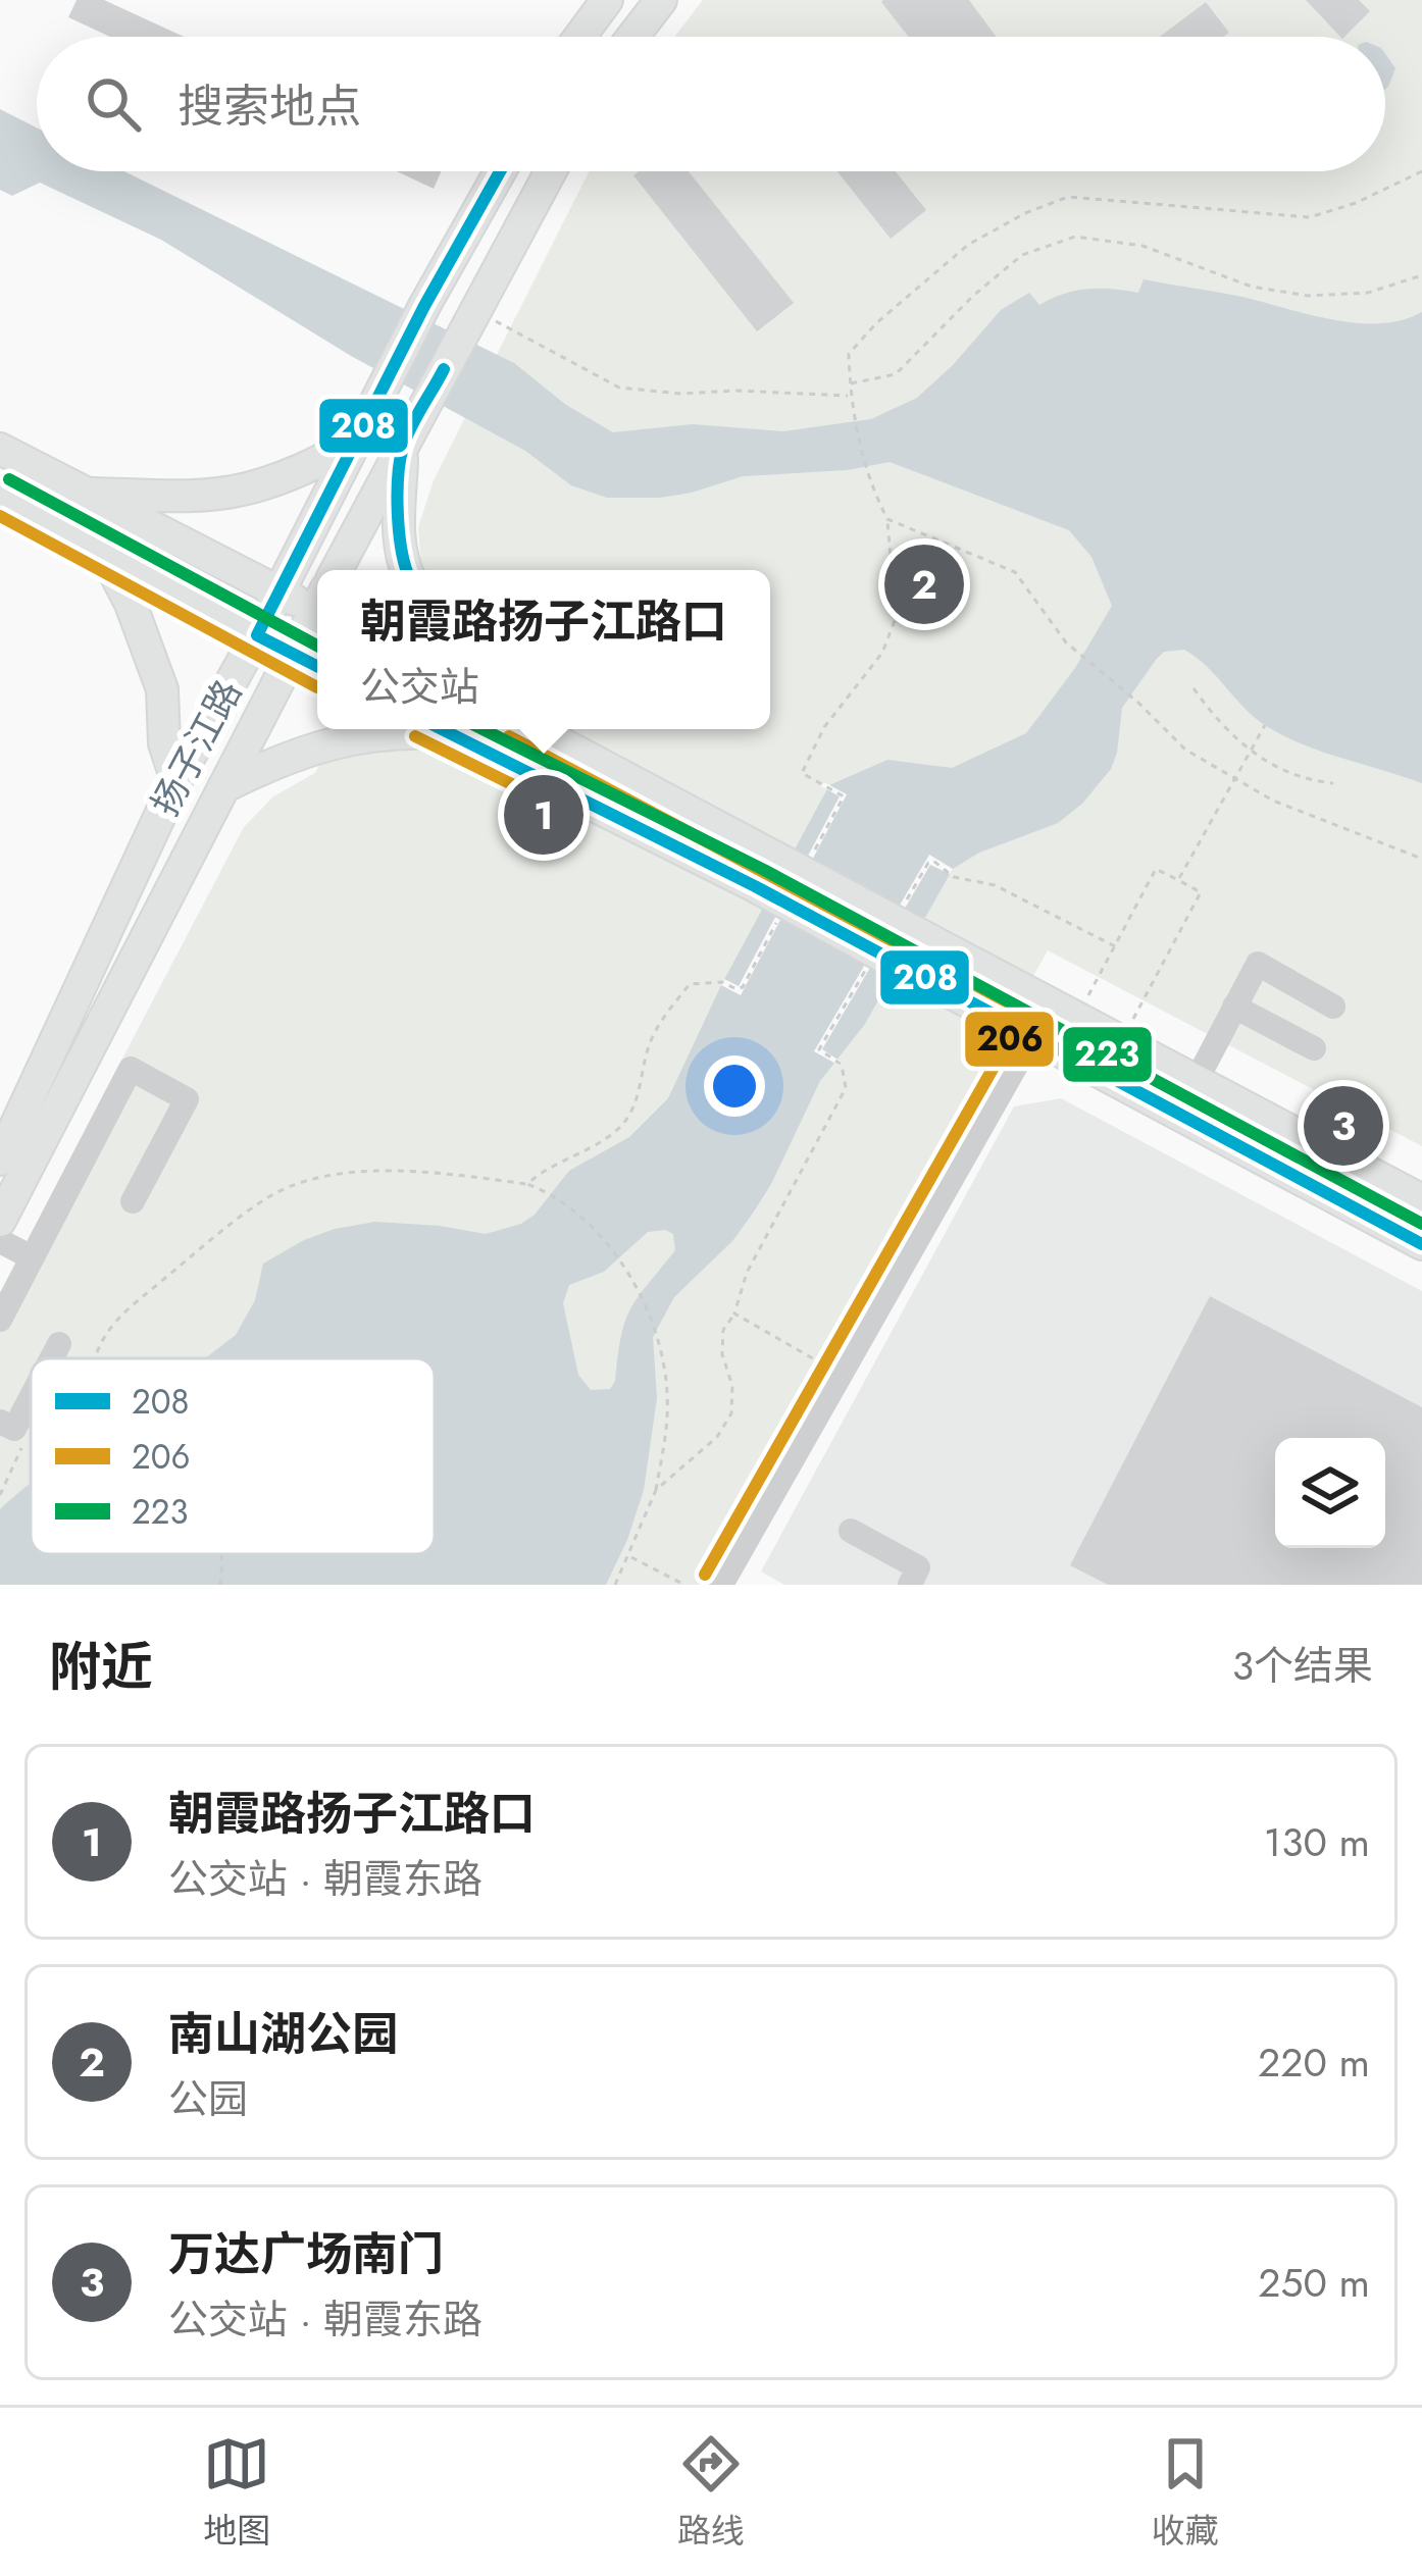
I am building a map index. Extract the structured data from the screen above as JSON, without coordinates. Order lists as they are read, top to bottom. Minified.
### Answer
{"streets":{"main road":["扬子江路"]},"lines":["transit line 208","transit line 223","transit line 206"],"legend":["208","206","223"],"page":{"search":"搜索地点","pins":["2","1","3"],"popup":["朝霞路扬子江路口","公交站"],"heading":["附近","3个结果"],"list":[{"mark":"1","name":"朝霞路扬子江路口","note":"公交站 · 朝霞东路","value":"130 m"},{"mark":"2","name":"南山湖公园","note":"公园","value":"220 m"},{"mark":"3","name":"万达广场南门","note":"公交站 · 朝霞东路","value":"250 m"}],"nav":["地图","路线","收藏"]}}
